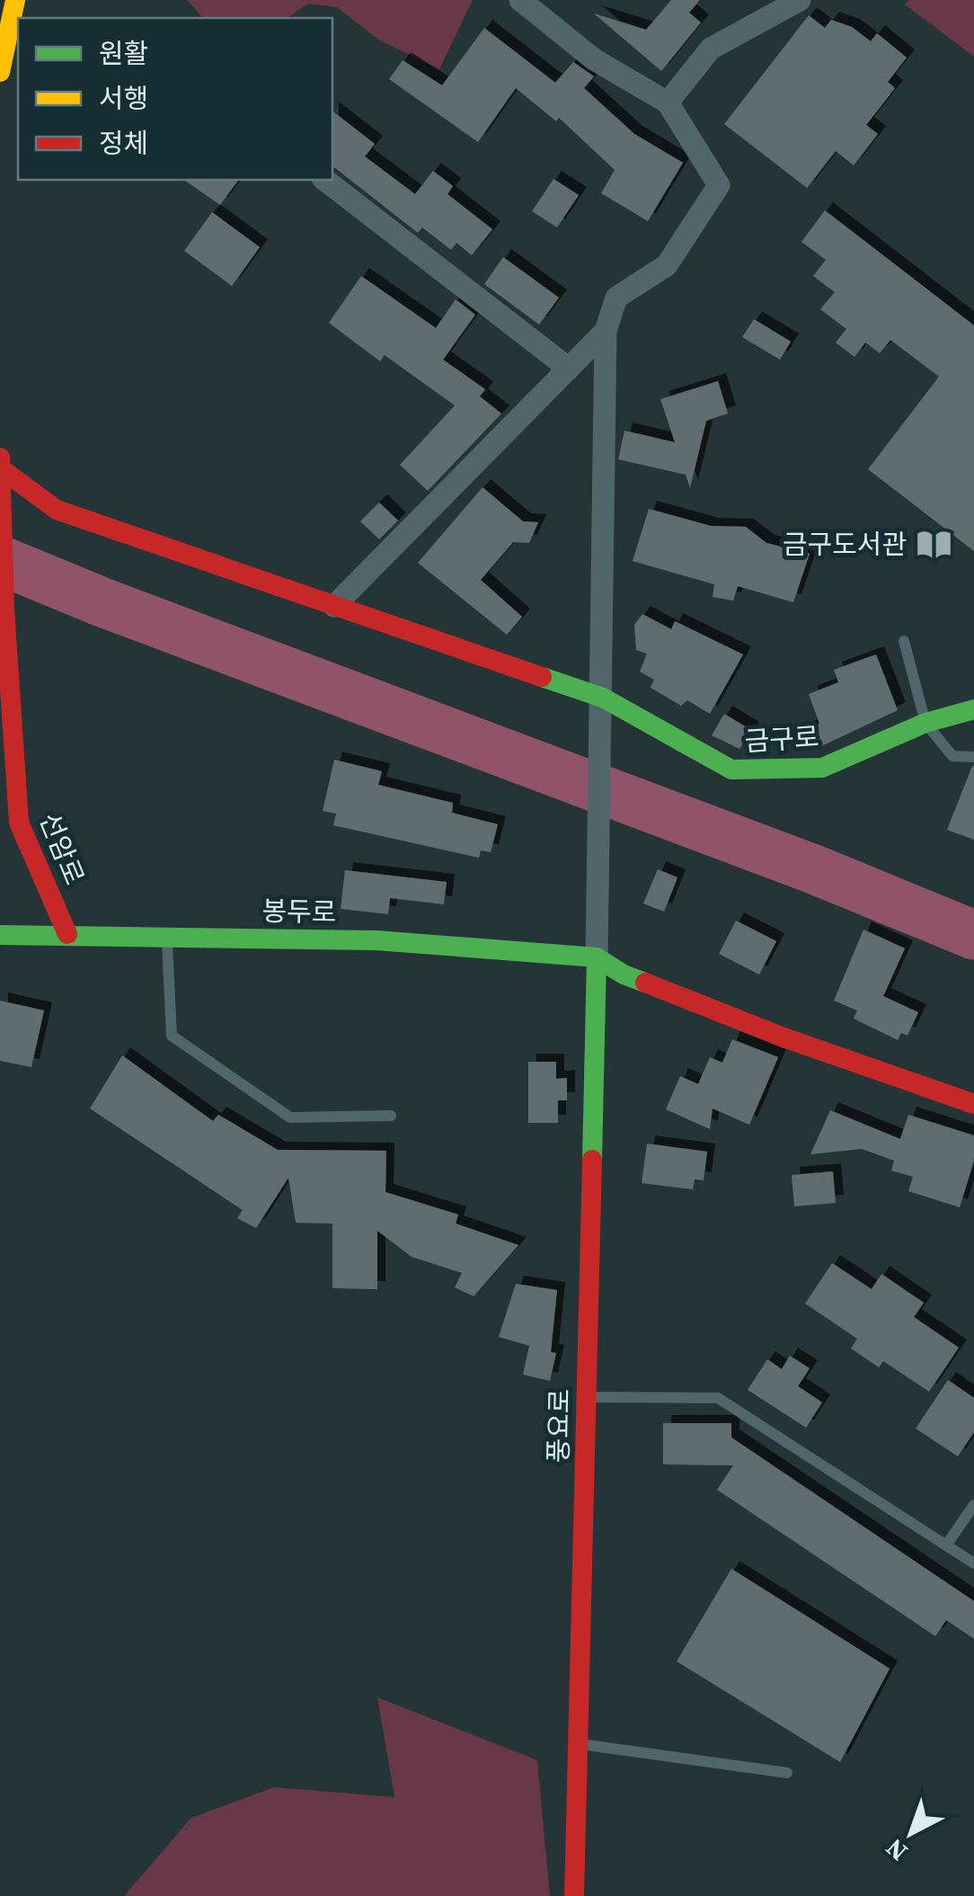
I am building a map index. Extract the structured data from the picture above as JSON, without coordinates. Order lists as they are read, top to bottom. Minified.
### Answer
{"streets":{"main road":["금구로","선암로","봉두로","풍요로"]},"crossings":[["금구로","선암로"],["선암로","봉두로"],["봉두로","풍요로"]],"places":{"library":["금구도서관"]},"legend":["원활","서행","정체"],"north":"bottom left"}
